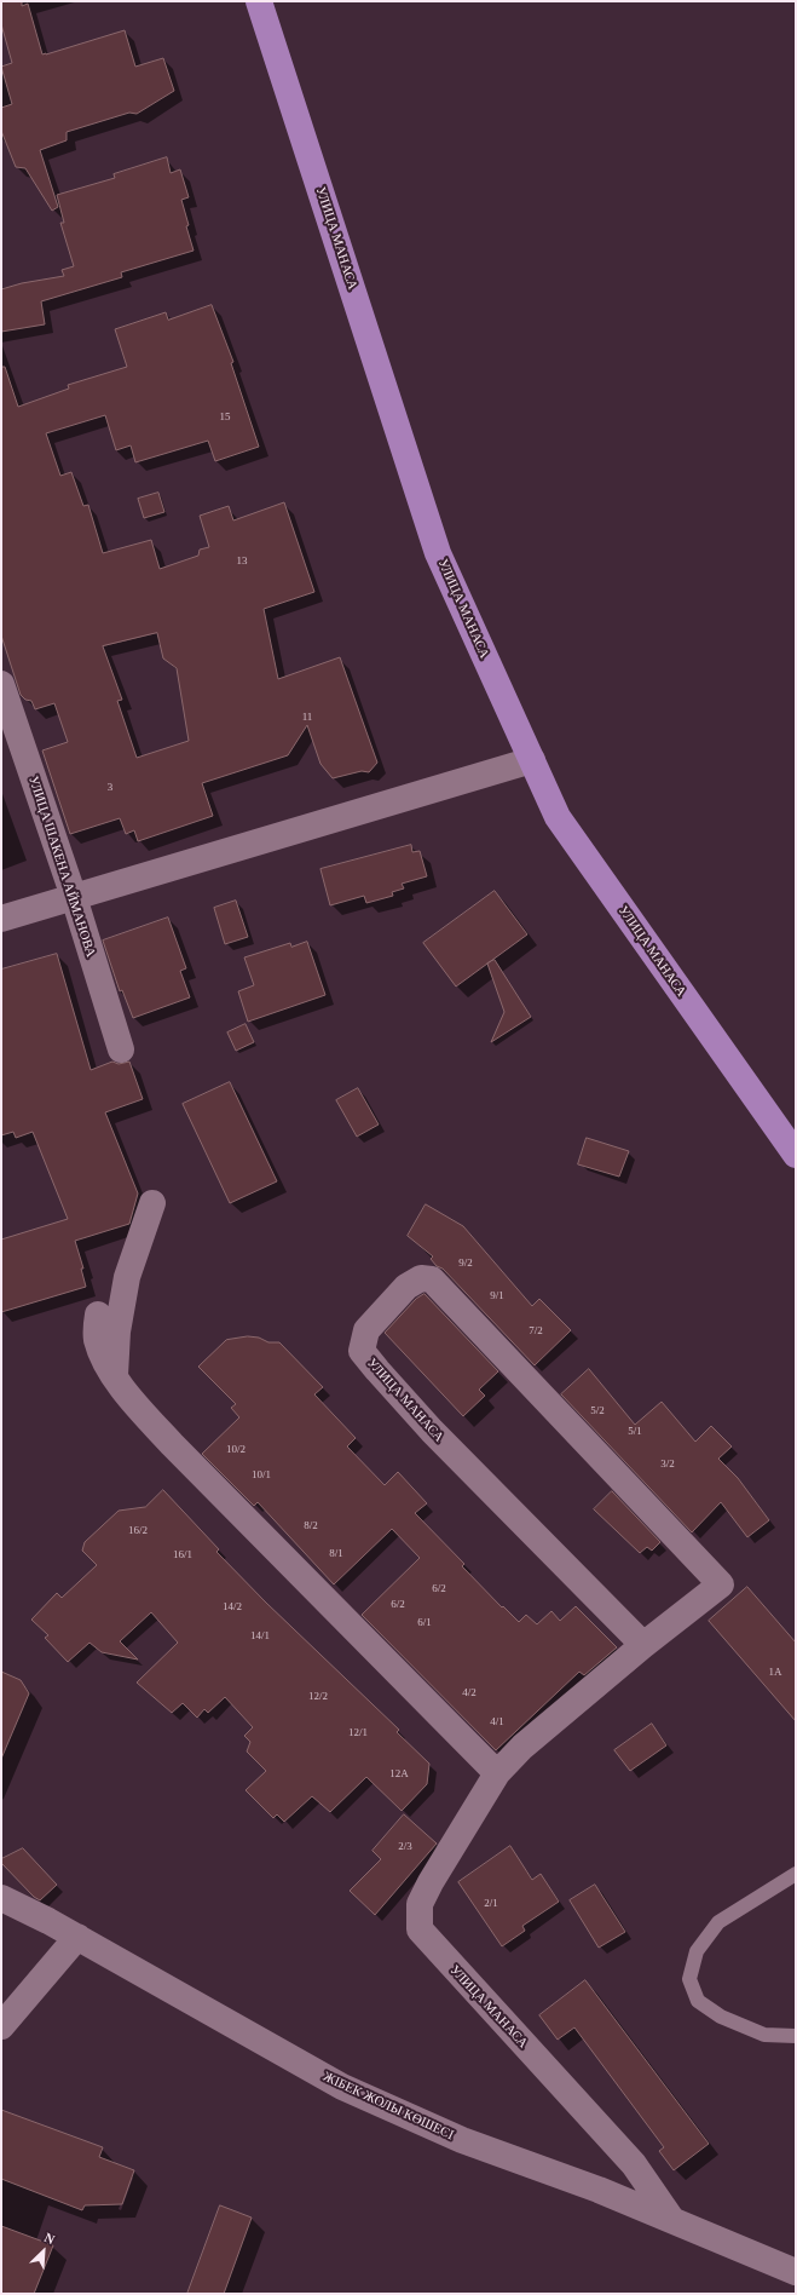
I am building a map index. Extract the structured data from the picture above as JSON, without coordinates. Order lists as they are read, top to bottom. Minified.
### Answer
{"streets":{"highway":["УЛИЦА МАНАСА"],"street":["УЛИЦА ШАКЕНА АЙМАНОВА","ЖІБЕК ЖОЛЫ КӨШЕСІ"]},"crossings":[["УЛИЦА МАНАСА","ЖІБЕК ЖОЛЫ КӨШЕСІ"]],"house_numbers":["15","13","11","3","9/2","9/1","7/2","5/2","5/1","10/2","3/2","10/1","8/2","16/2","8/1","16/1","6/2","6/2","14/2","6/1","14/1","1А","4/2","12/2","4/1","12/1","12А","2/3","2/1"],"north":"top right"}
